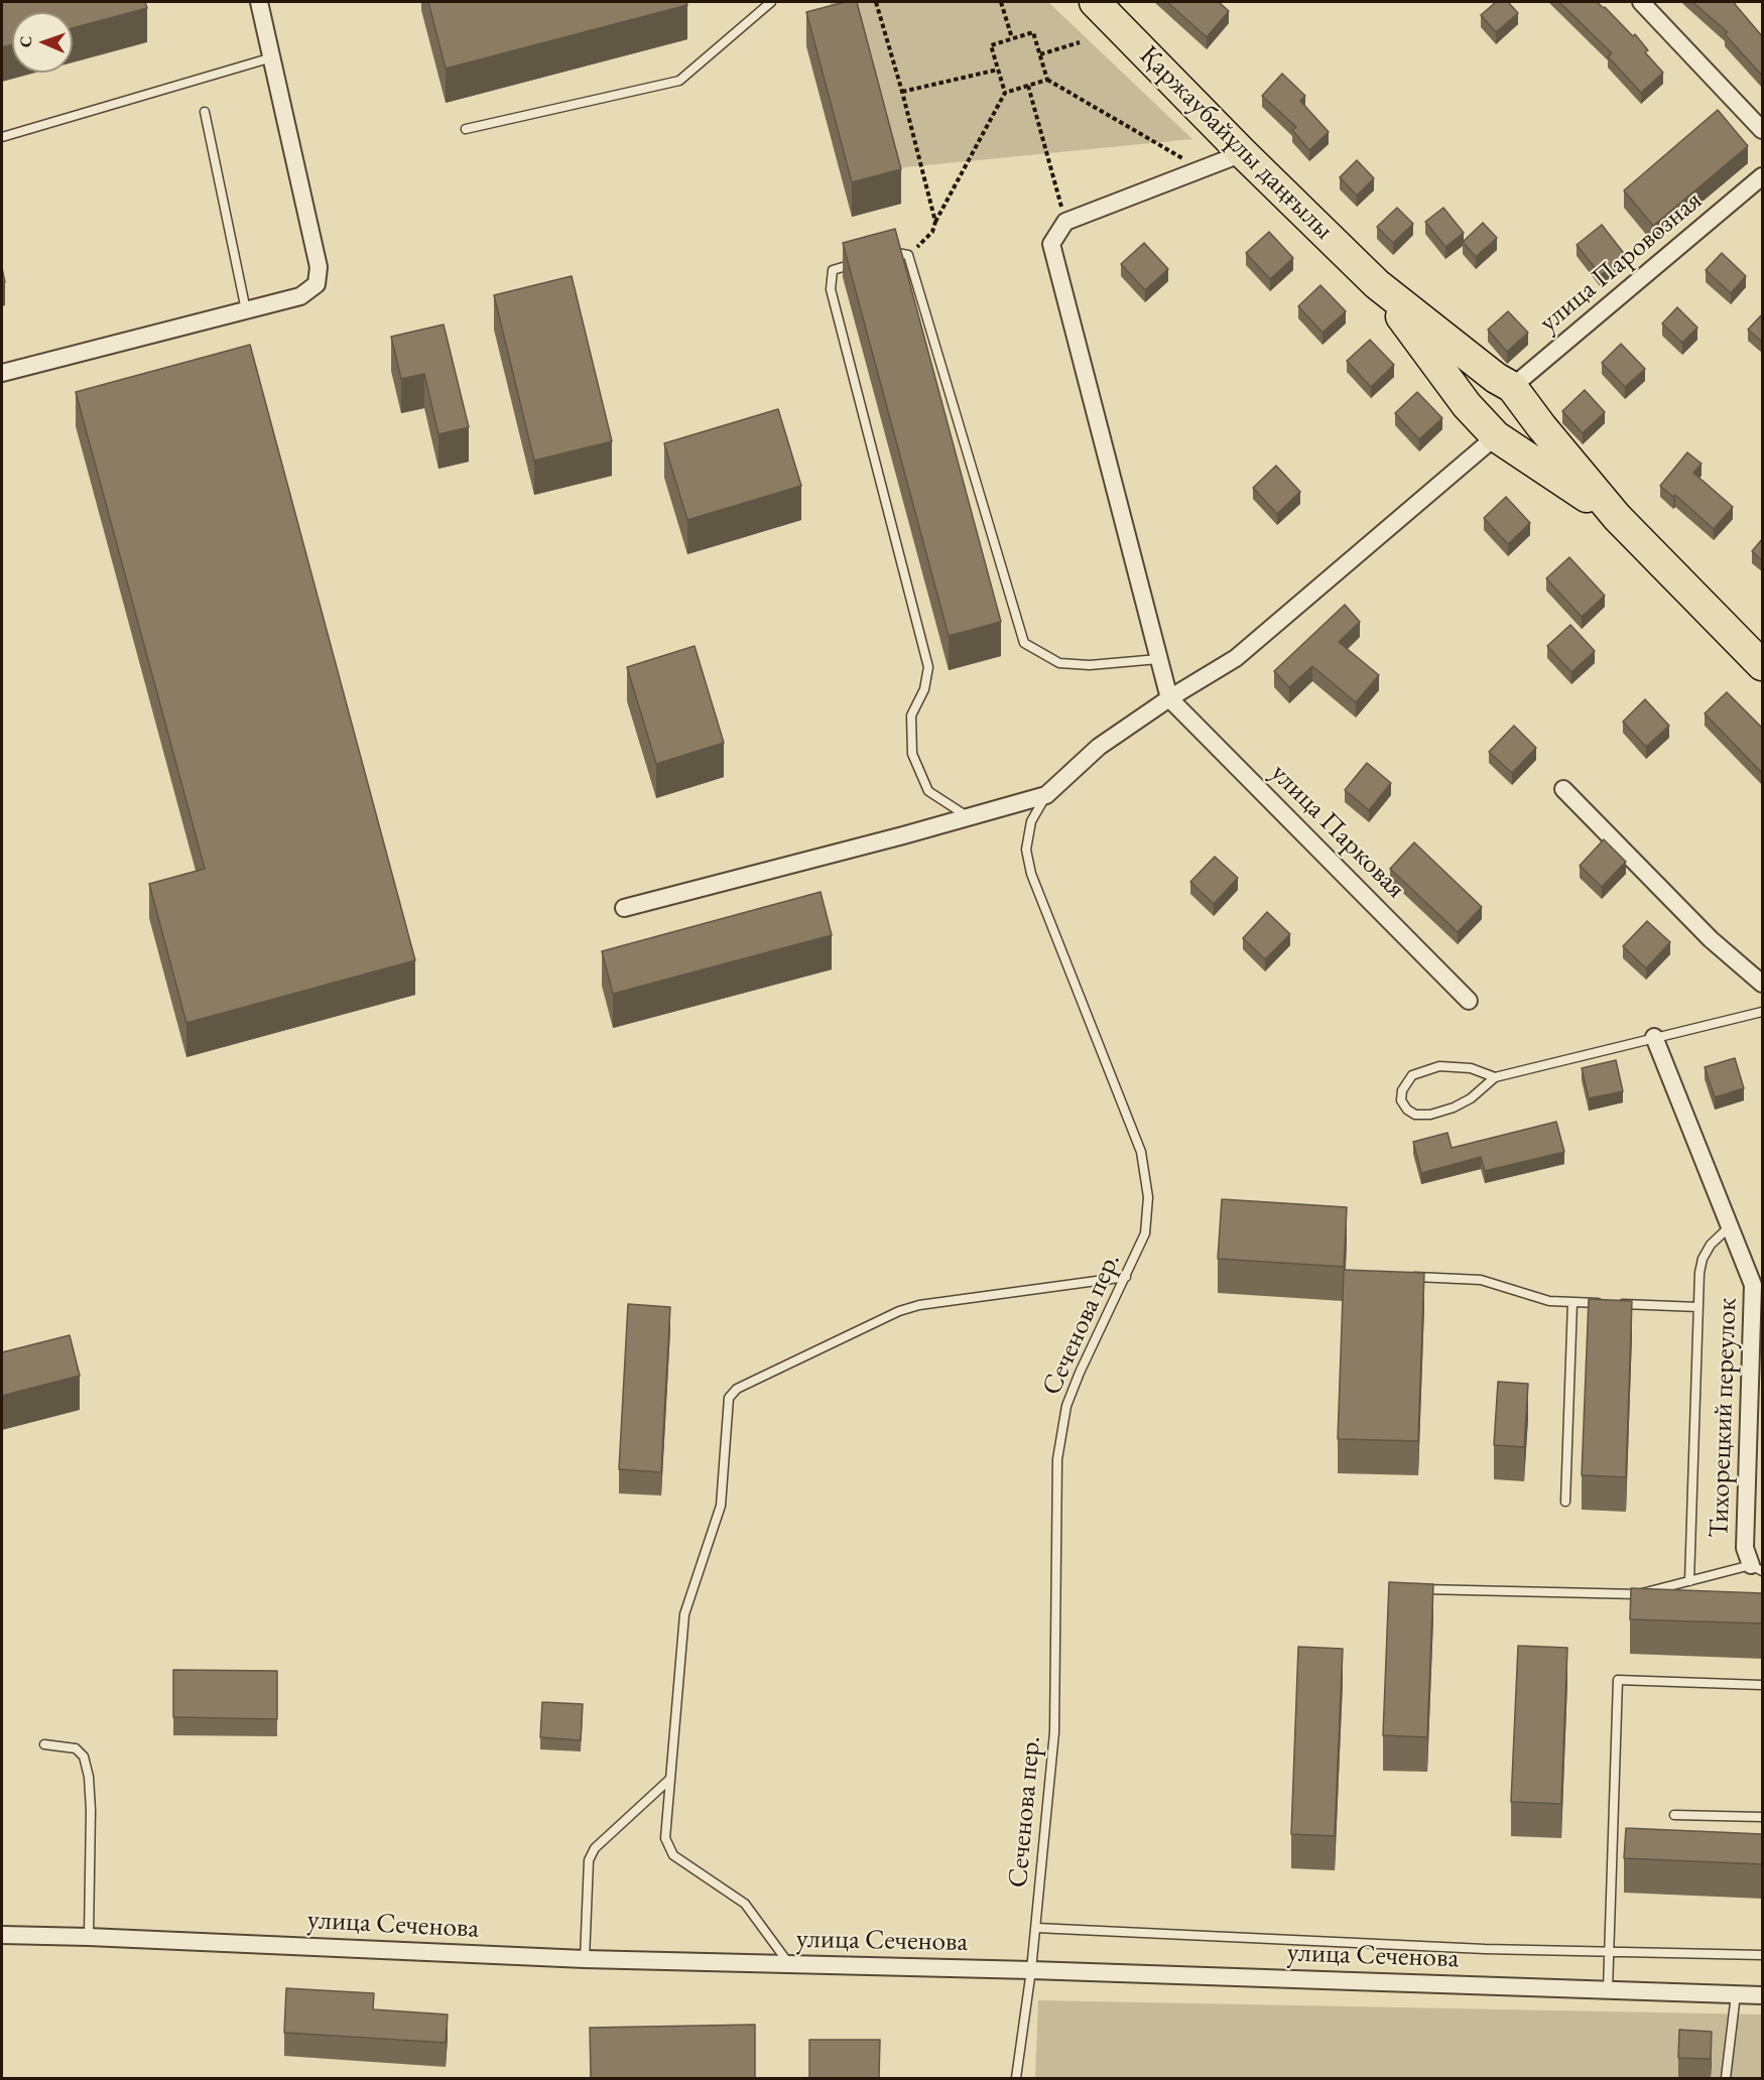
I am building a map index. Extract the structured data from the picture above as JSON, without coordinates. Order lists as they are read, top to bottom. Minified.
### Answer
{"streets":{"highway":["Қаржаубайұлы даңғылы"],"street":["улица Паровозная","улица Парковая","Тихорецкий переулок","улица Сеченова"],"lane":["Сеченова пер."]},"crossings":[["Қаржаубайұлы даңғылы","улица Паровозная"],["Сеченова пер.","улица Сеченова"]],"north":"left"}
